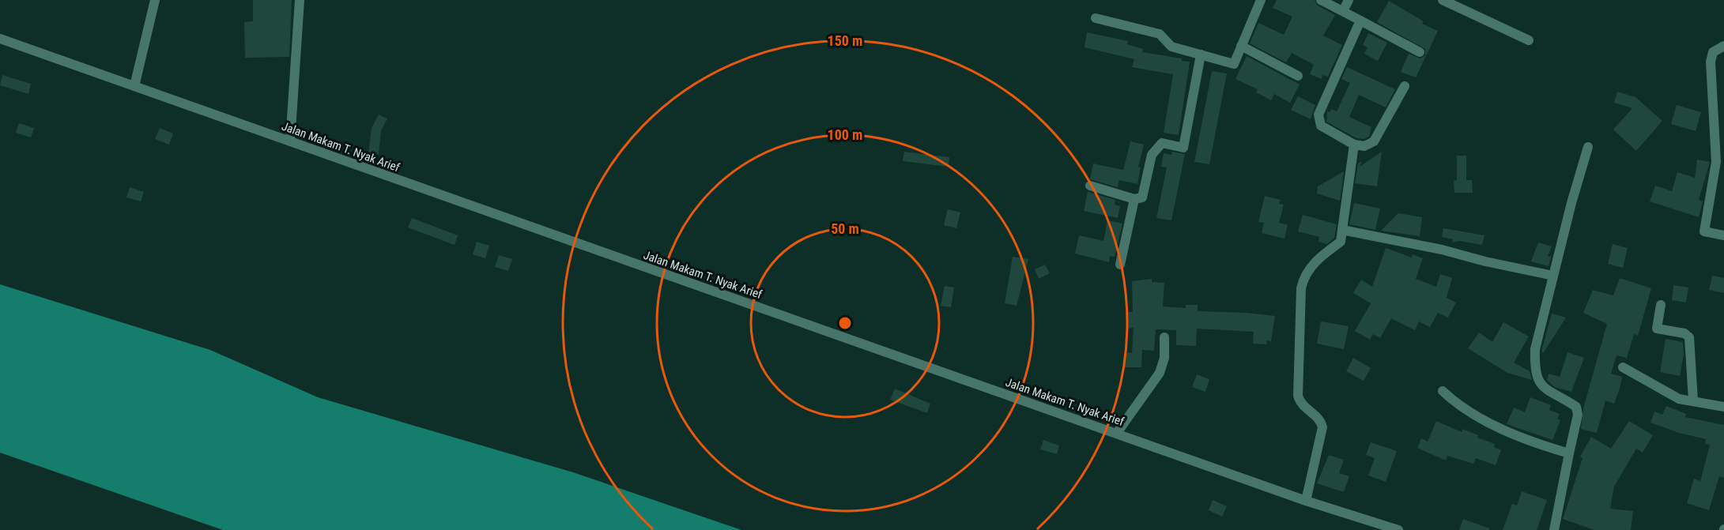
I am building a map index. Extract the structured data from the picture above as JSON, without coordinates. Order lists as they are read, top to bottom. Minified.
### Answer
{"streets":{"street":["Jalan Makam T. Nyak Arief"]},"rings":["150 m","100 m","50 m"]}
